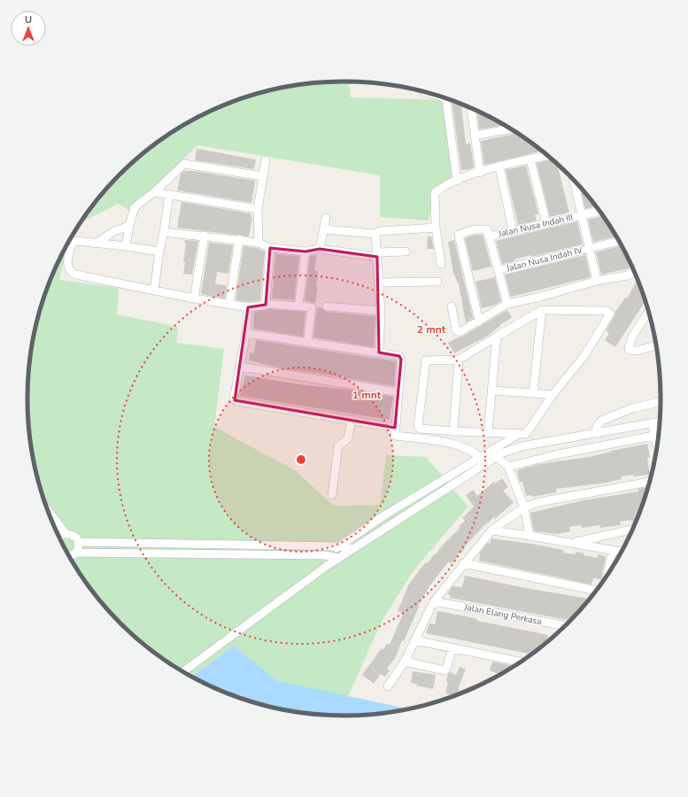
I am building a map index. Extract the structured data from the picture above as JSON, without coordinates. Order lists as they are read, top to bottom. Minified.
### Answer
{"streets":{"street":["Jalan Nusa Indah III","Jalan Nusa Indah IV","Jalan Elang Perkasa"]},"north":"top","rings":["2 mnt","1 mnt"]}
